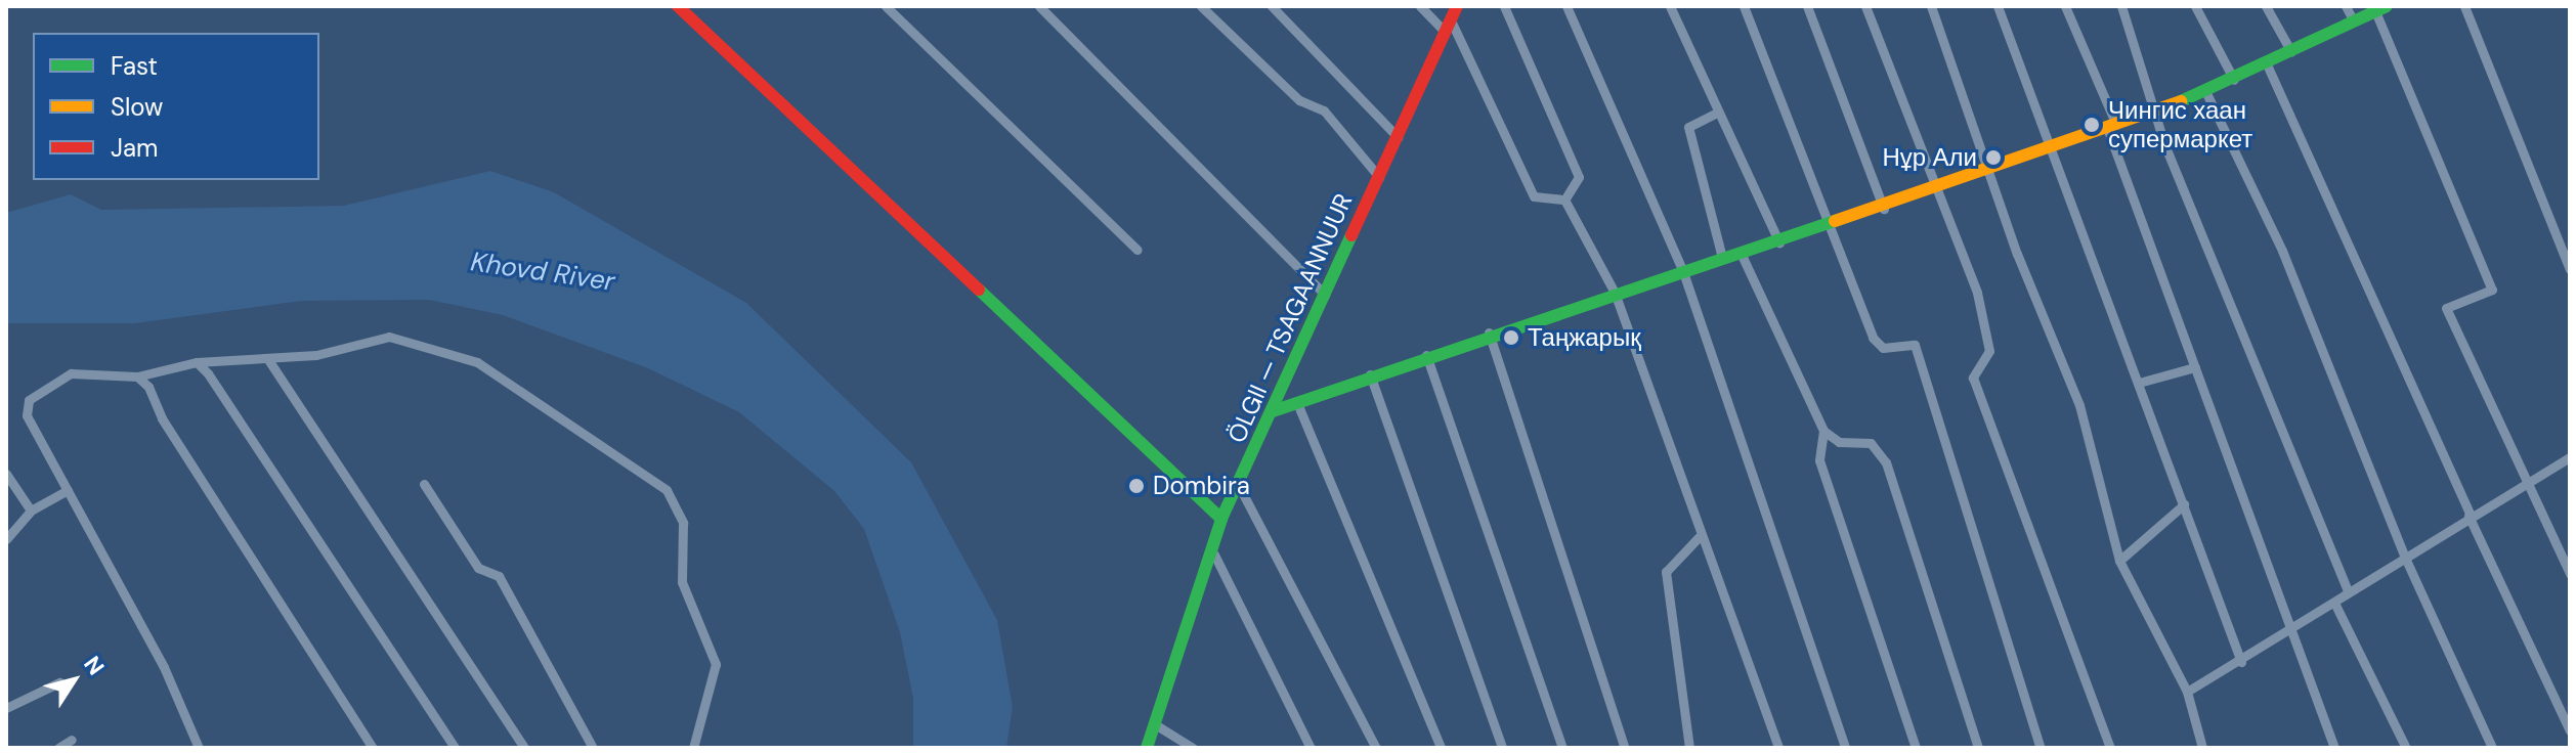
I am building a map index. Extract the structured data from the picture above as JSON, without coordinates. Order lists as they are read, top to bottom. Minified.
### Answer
{"streets":{"main road":["ÖLGII — TSAGAANNUUR"]},"water":["Khovd River"],"places":["Чингис хаан супермаркет","Нұр Али","Таңжарық","Dombira"],"legend":["Fast","Slow","Jam"],"north":"top right"}
